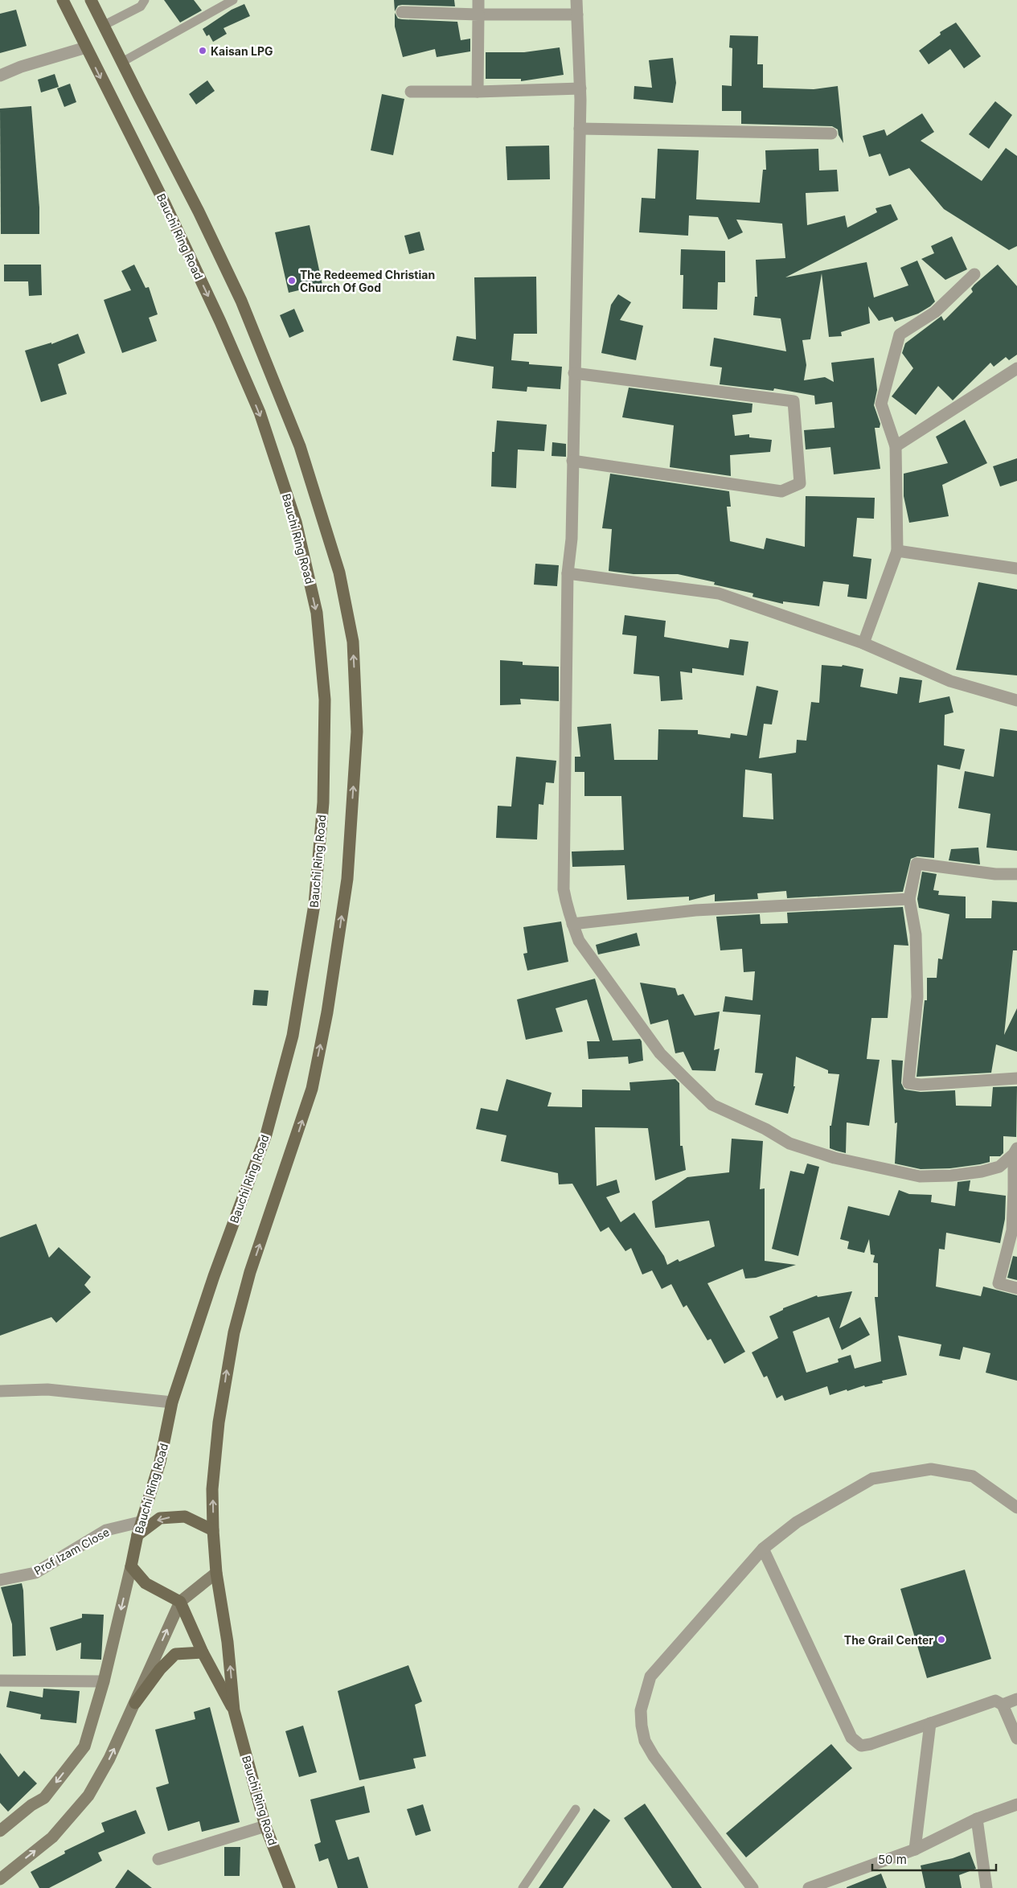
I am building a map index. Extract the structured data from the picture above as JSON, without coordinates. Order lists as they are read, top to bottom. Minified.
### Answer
{"streets":{"main road":["Bauchi Ring Road"],"street":["Prof Izam Close"]},"crossings":[["Bauchi Ring Road","Prof Izam Close"]],"places":["Kaisan LPG","The Redeemed Christian Church Of God","The Grail Center"],"scale_bar":"50 m"}
